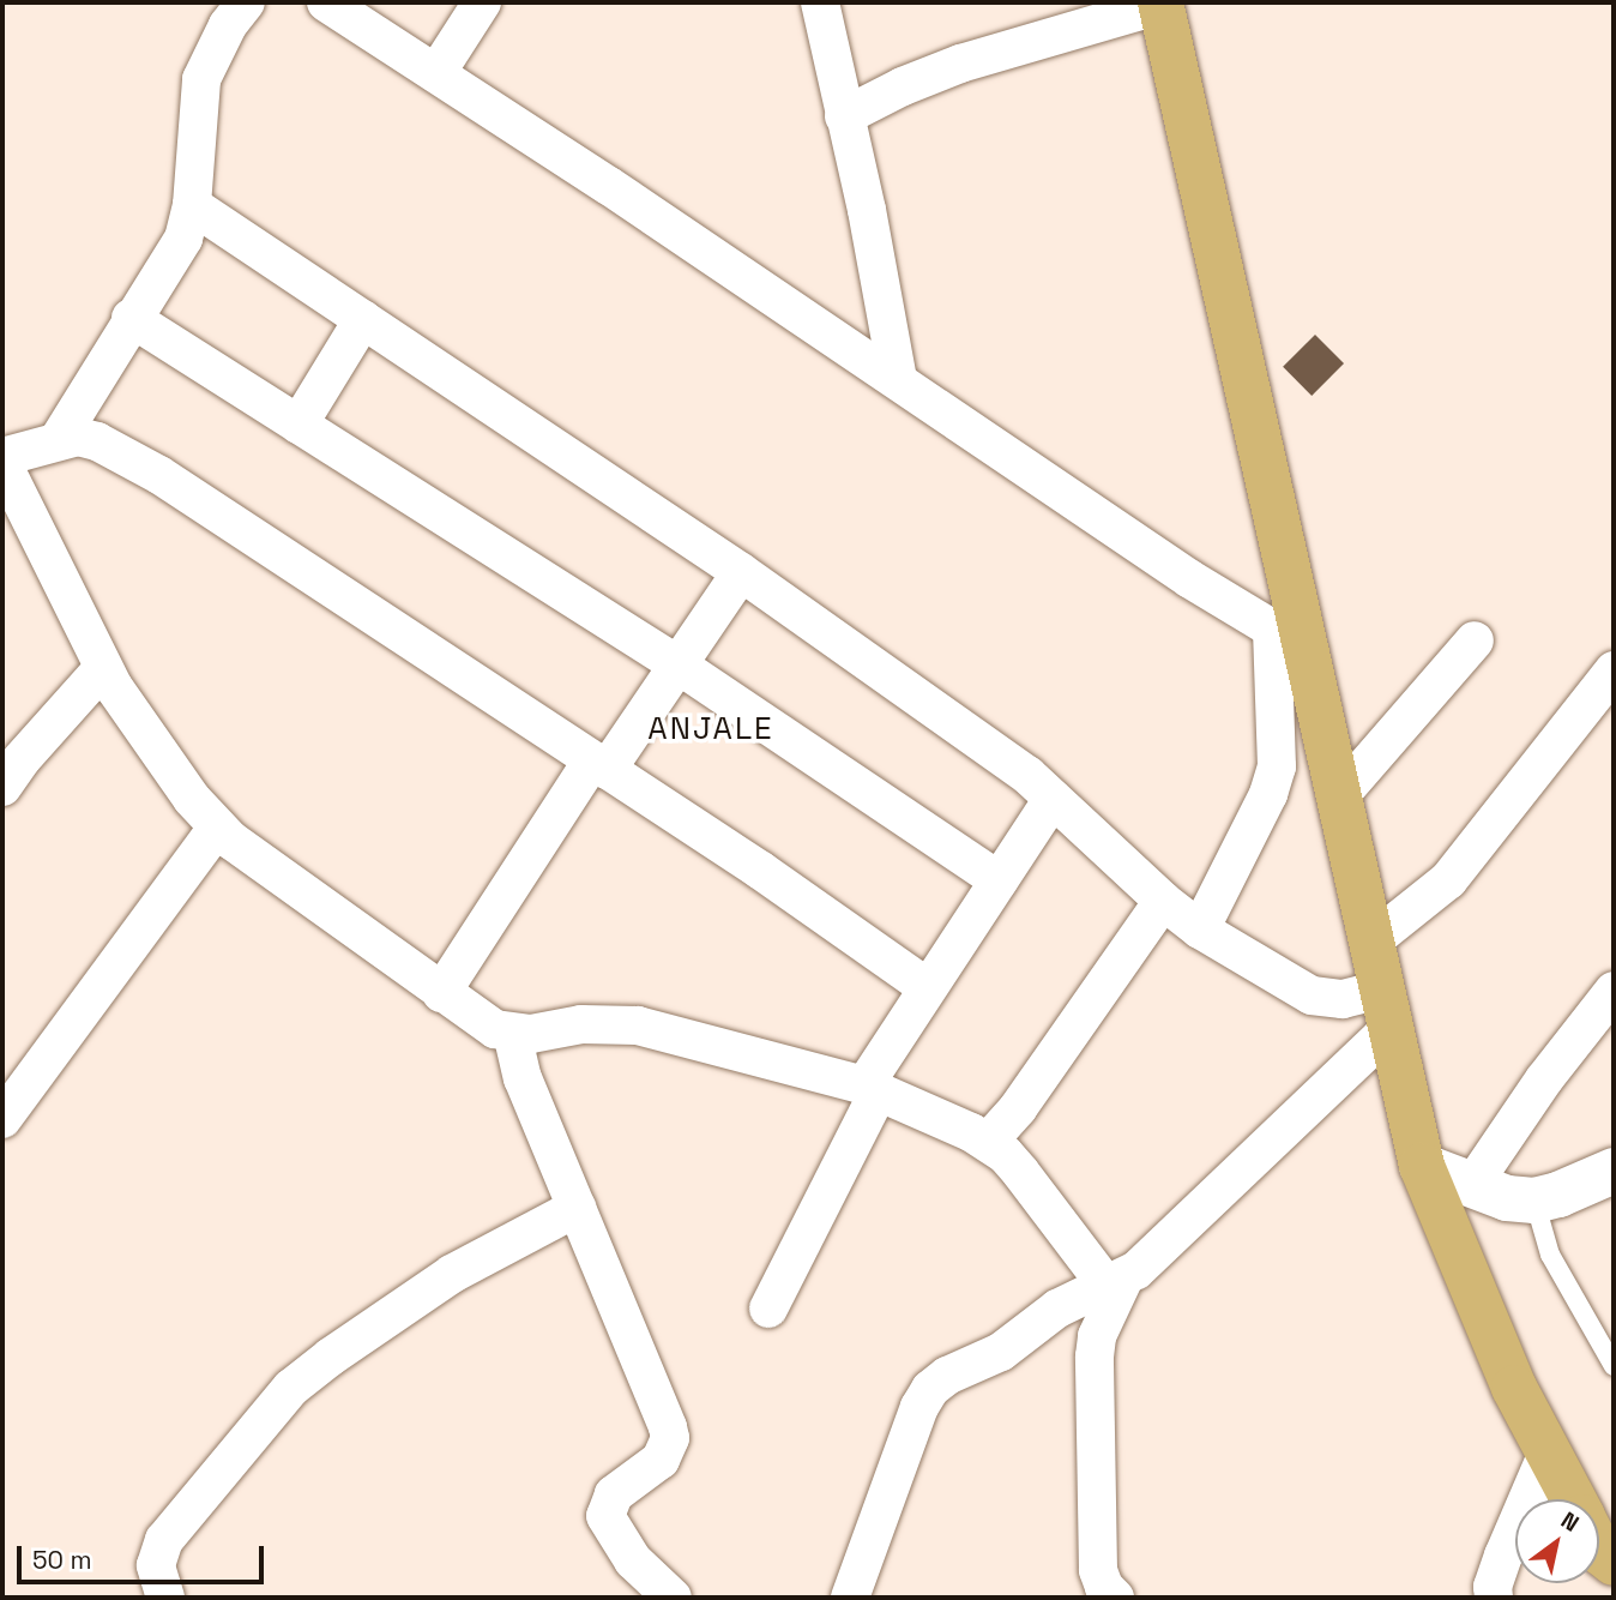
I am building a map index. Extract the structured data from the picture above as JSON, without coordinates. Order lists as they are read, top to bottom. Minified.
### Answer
{"districts":["ANJALE"],"scale_bar":"50 m","north":"top right"}
